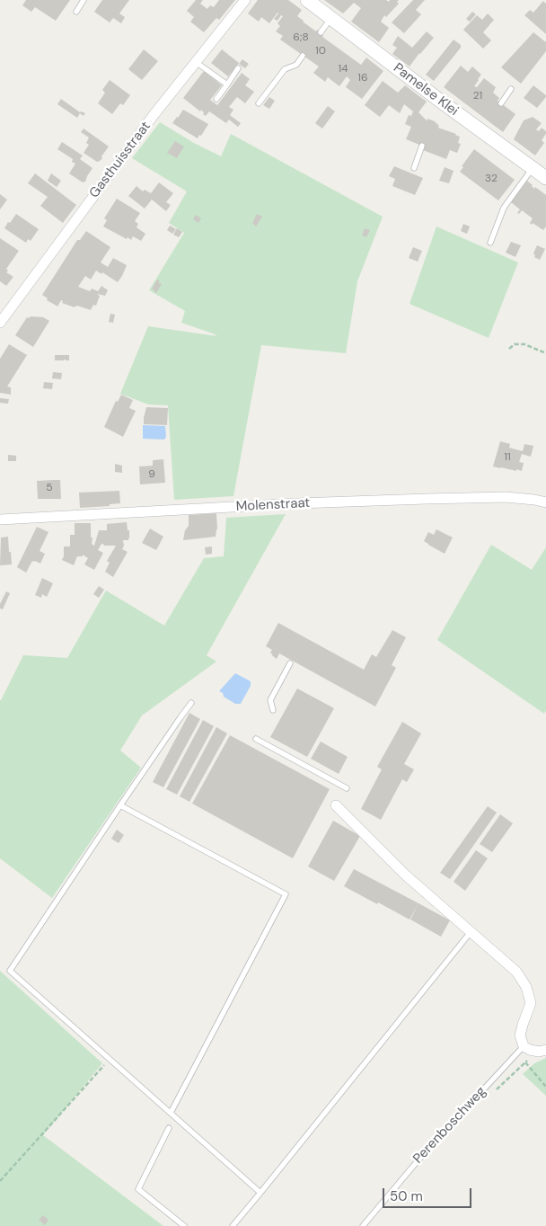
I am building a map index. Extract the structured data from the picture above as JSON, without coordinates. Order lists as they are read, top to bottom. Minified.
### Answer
{"streets":{"main road":["Pamelse Klei"],"street":["Gasthuisstraat","Molenstraat"],"path":["Perenboschweg"]},"house_numbers":["6;8","10","14","16","21","32","11","9","5"],"scale_bar":"50 m"}
